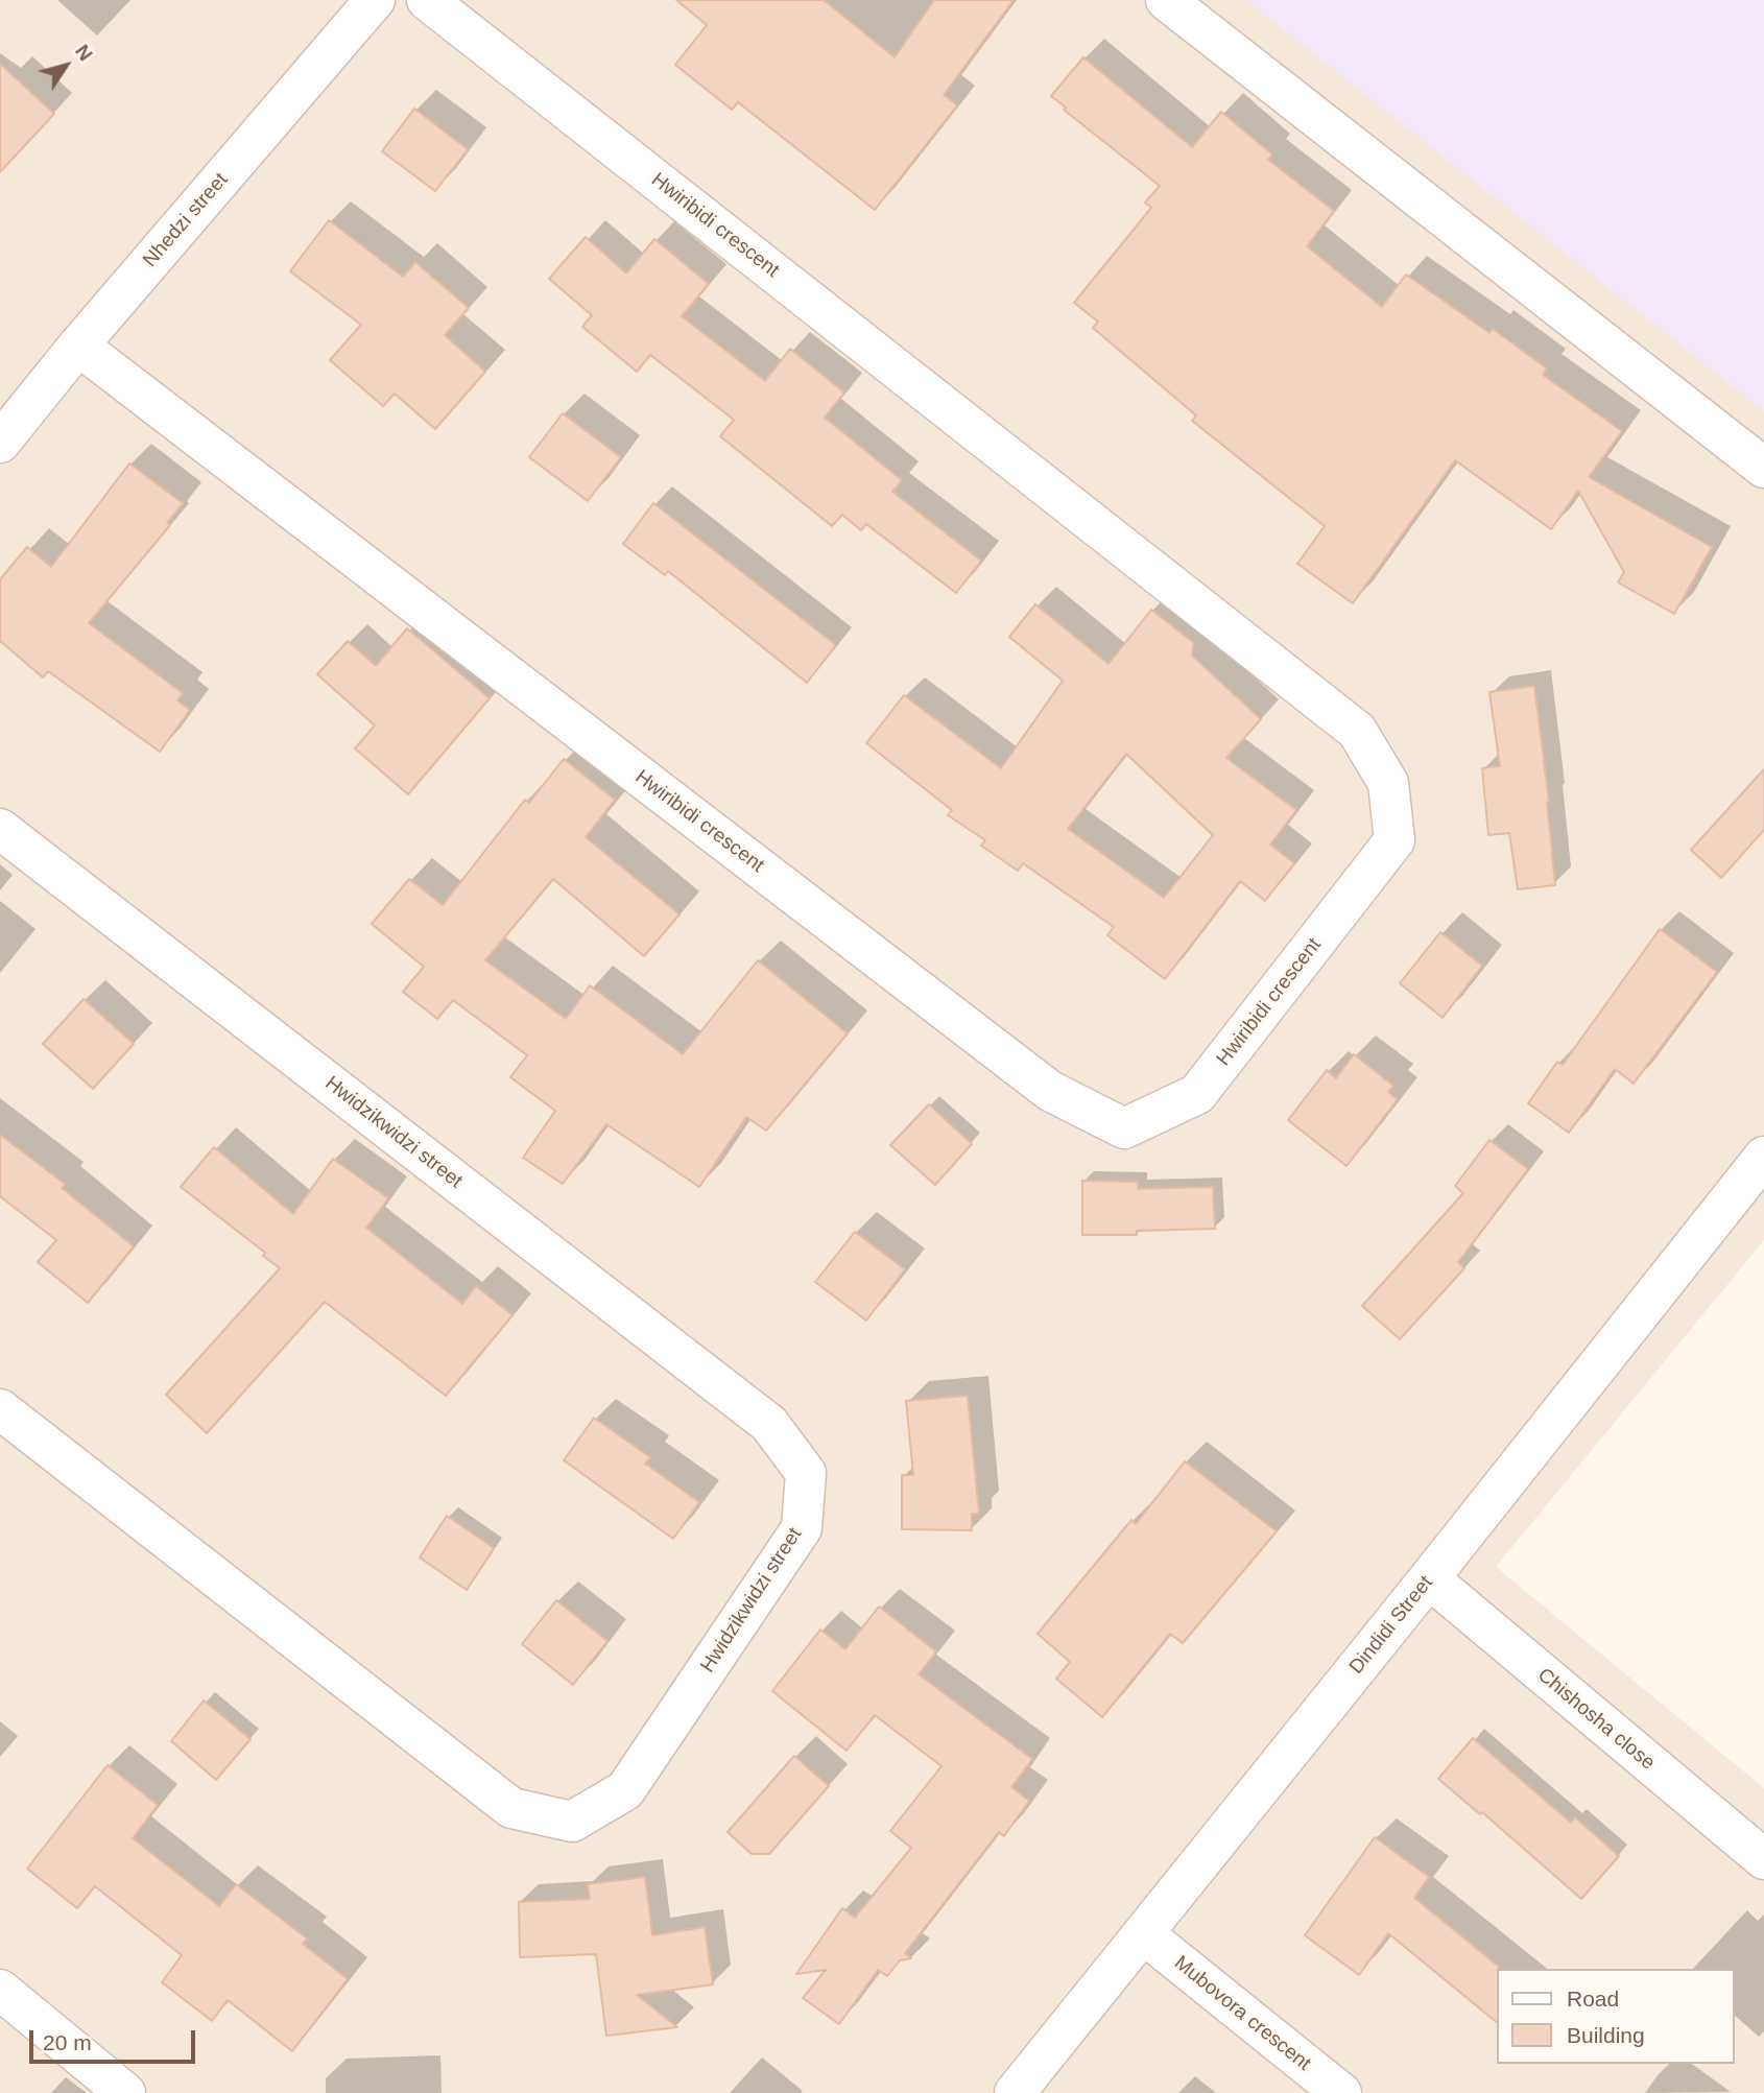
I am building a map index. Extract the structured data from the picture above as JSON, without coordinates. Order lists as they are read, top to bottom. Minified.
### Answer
{"streets":{"street":["Nhedzi street","Hwiribidi crescent","Hwidzikwidzi street","Dindidi Street","Chishosha close","Mubovora crescent"]},"crossings":[["Nhedzi street","Hwiribidi crescent"],["Dindidi Street","Chishosha close"],["Dindidi Street","Mubovora crescent"]],"legend":["Road","Building"],"scale_bar":"20 m","north":"top right"}
